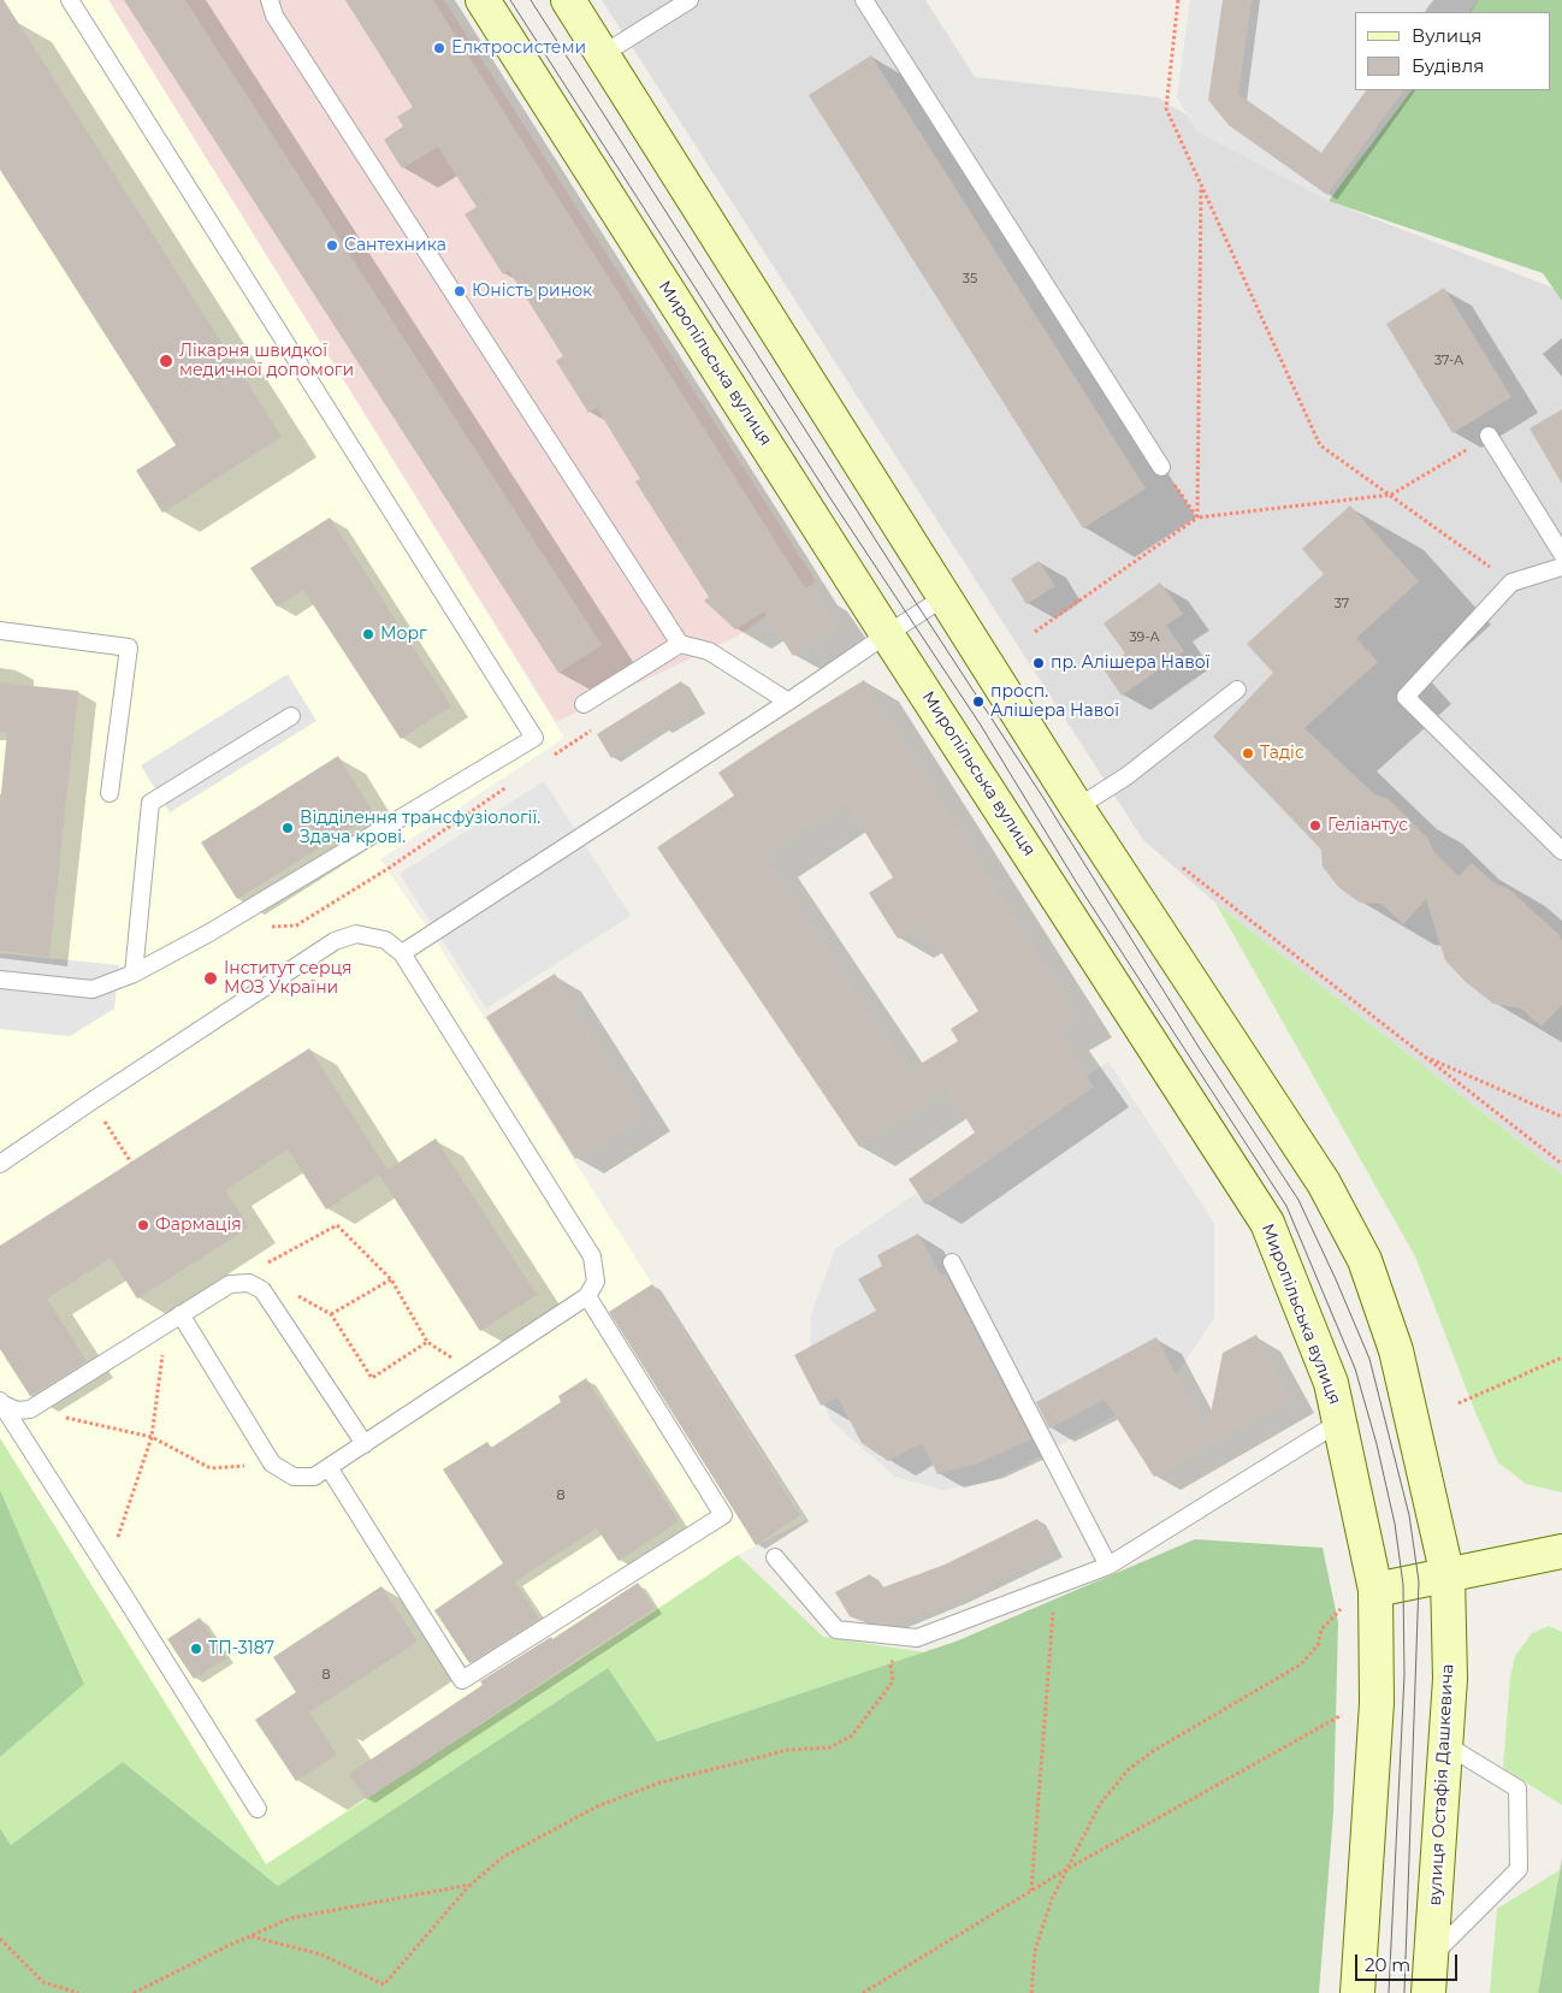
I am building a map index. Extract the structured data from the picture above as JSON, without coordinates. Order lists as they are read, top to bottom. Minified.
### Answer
{"streets":{"street":["Миропільська вулиця","вулиця Остафія Дашкевича"]},"places":["Елктросистеми","Сантехника","Юність ринок","Лікарня швидкої медичної допомоги","Морг","пр. Алішера Навої","просп. Алішера Навої","Тадіс","Геліантус","Відділення трансфузіології. Здача крові.","Інститут серця МОЗ України","Фармація","ТП-3187"],"house_numbers":["35","37-А","37","39-А","8","8"],"legend":["Вулиця","Будівля"],"scale_bar":"20 m"}
